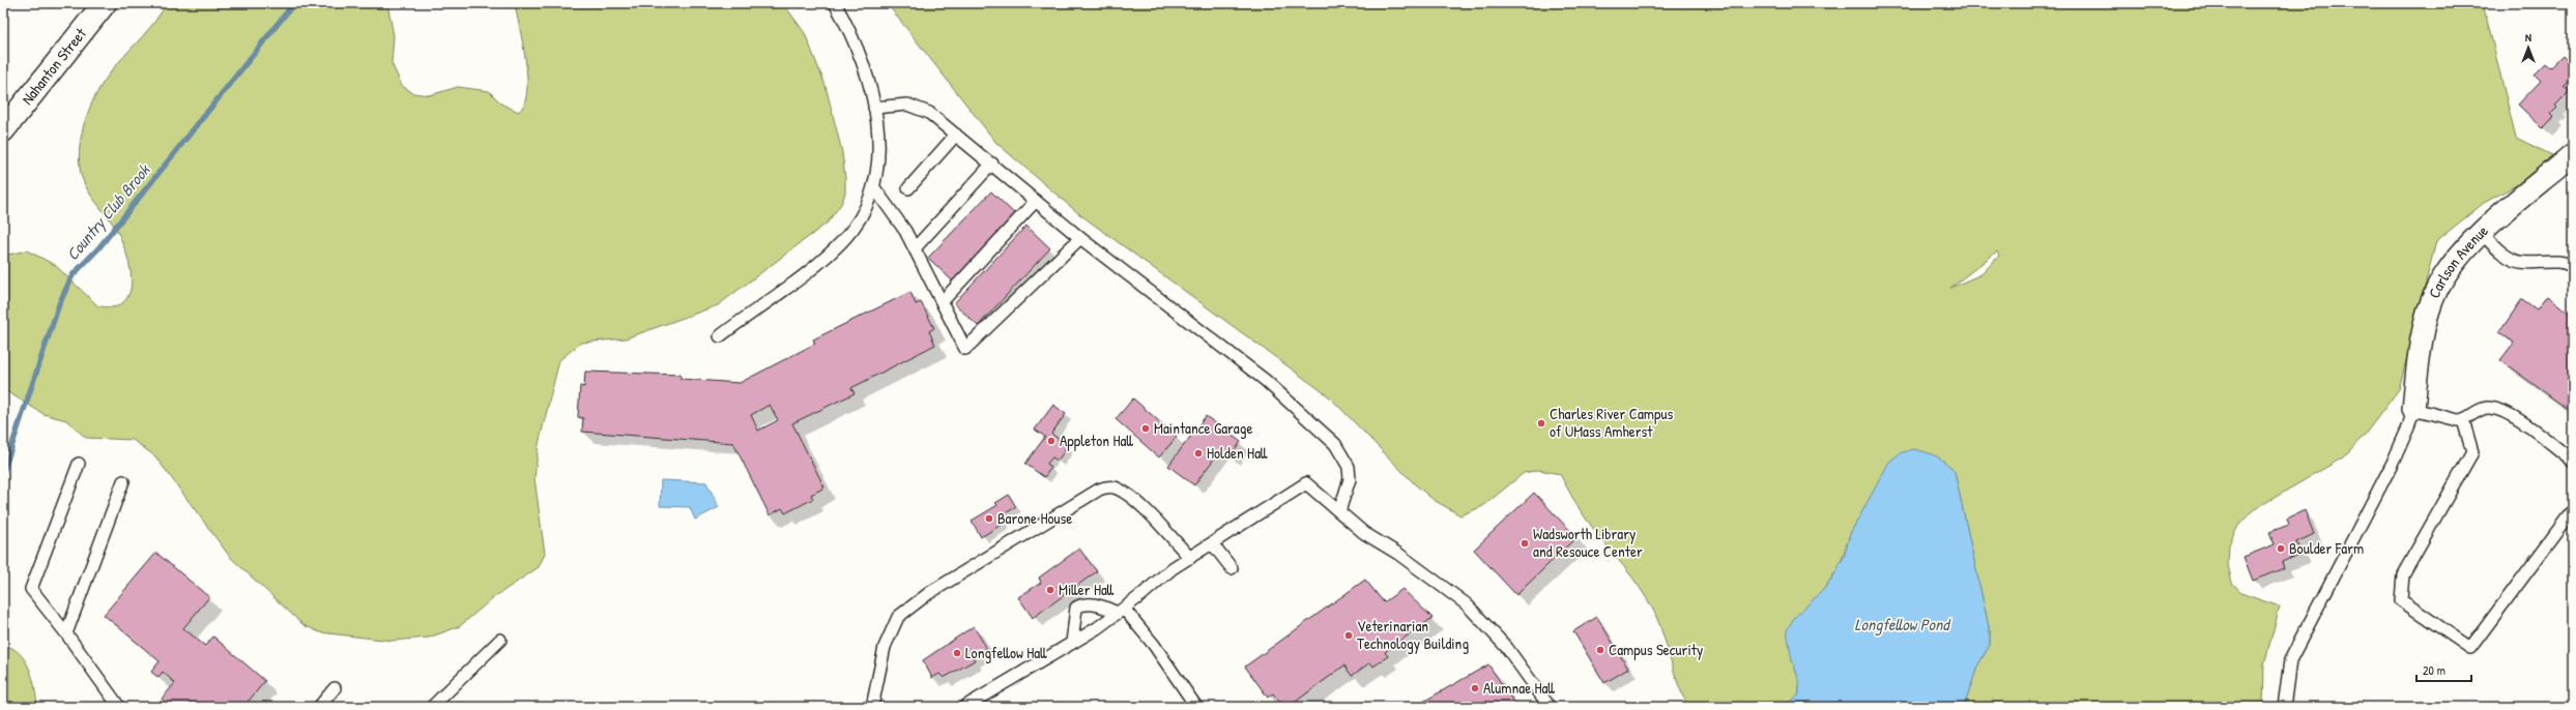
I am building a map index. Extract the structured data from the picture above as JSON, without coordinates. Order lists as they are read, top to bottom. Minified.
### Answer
{"streets":{"main road":["Nahanton Street"],"street":["Carlson Avenue"]},"water":["Country Club Brook","Longfellow Pond"],"places":["Charles River Campus of UMass Amherst","Maintance Garage","Appleton Hall","Holden Hall","Barone House","Wadsworth Library and Resouce Center","Boulder Farm","Miller Hall","Veterinarian Technology Building","Campus Security","Longfellow Hall","Alumnae Hall"],"scale_bar":"20 m","north":"top"}
